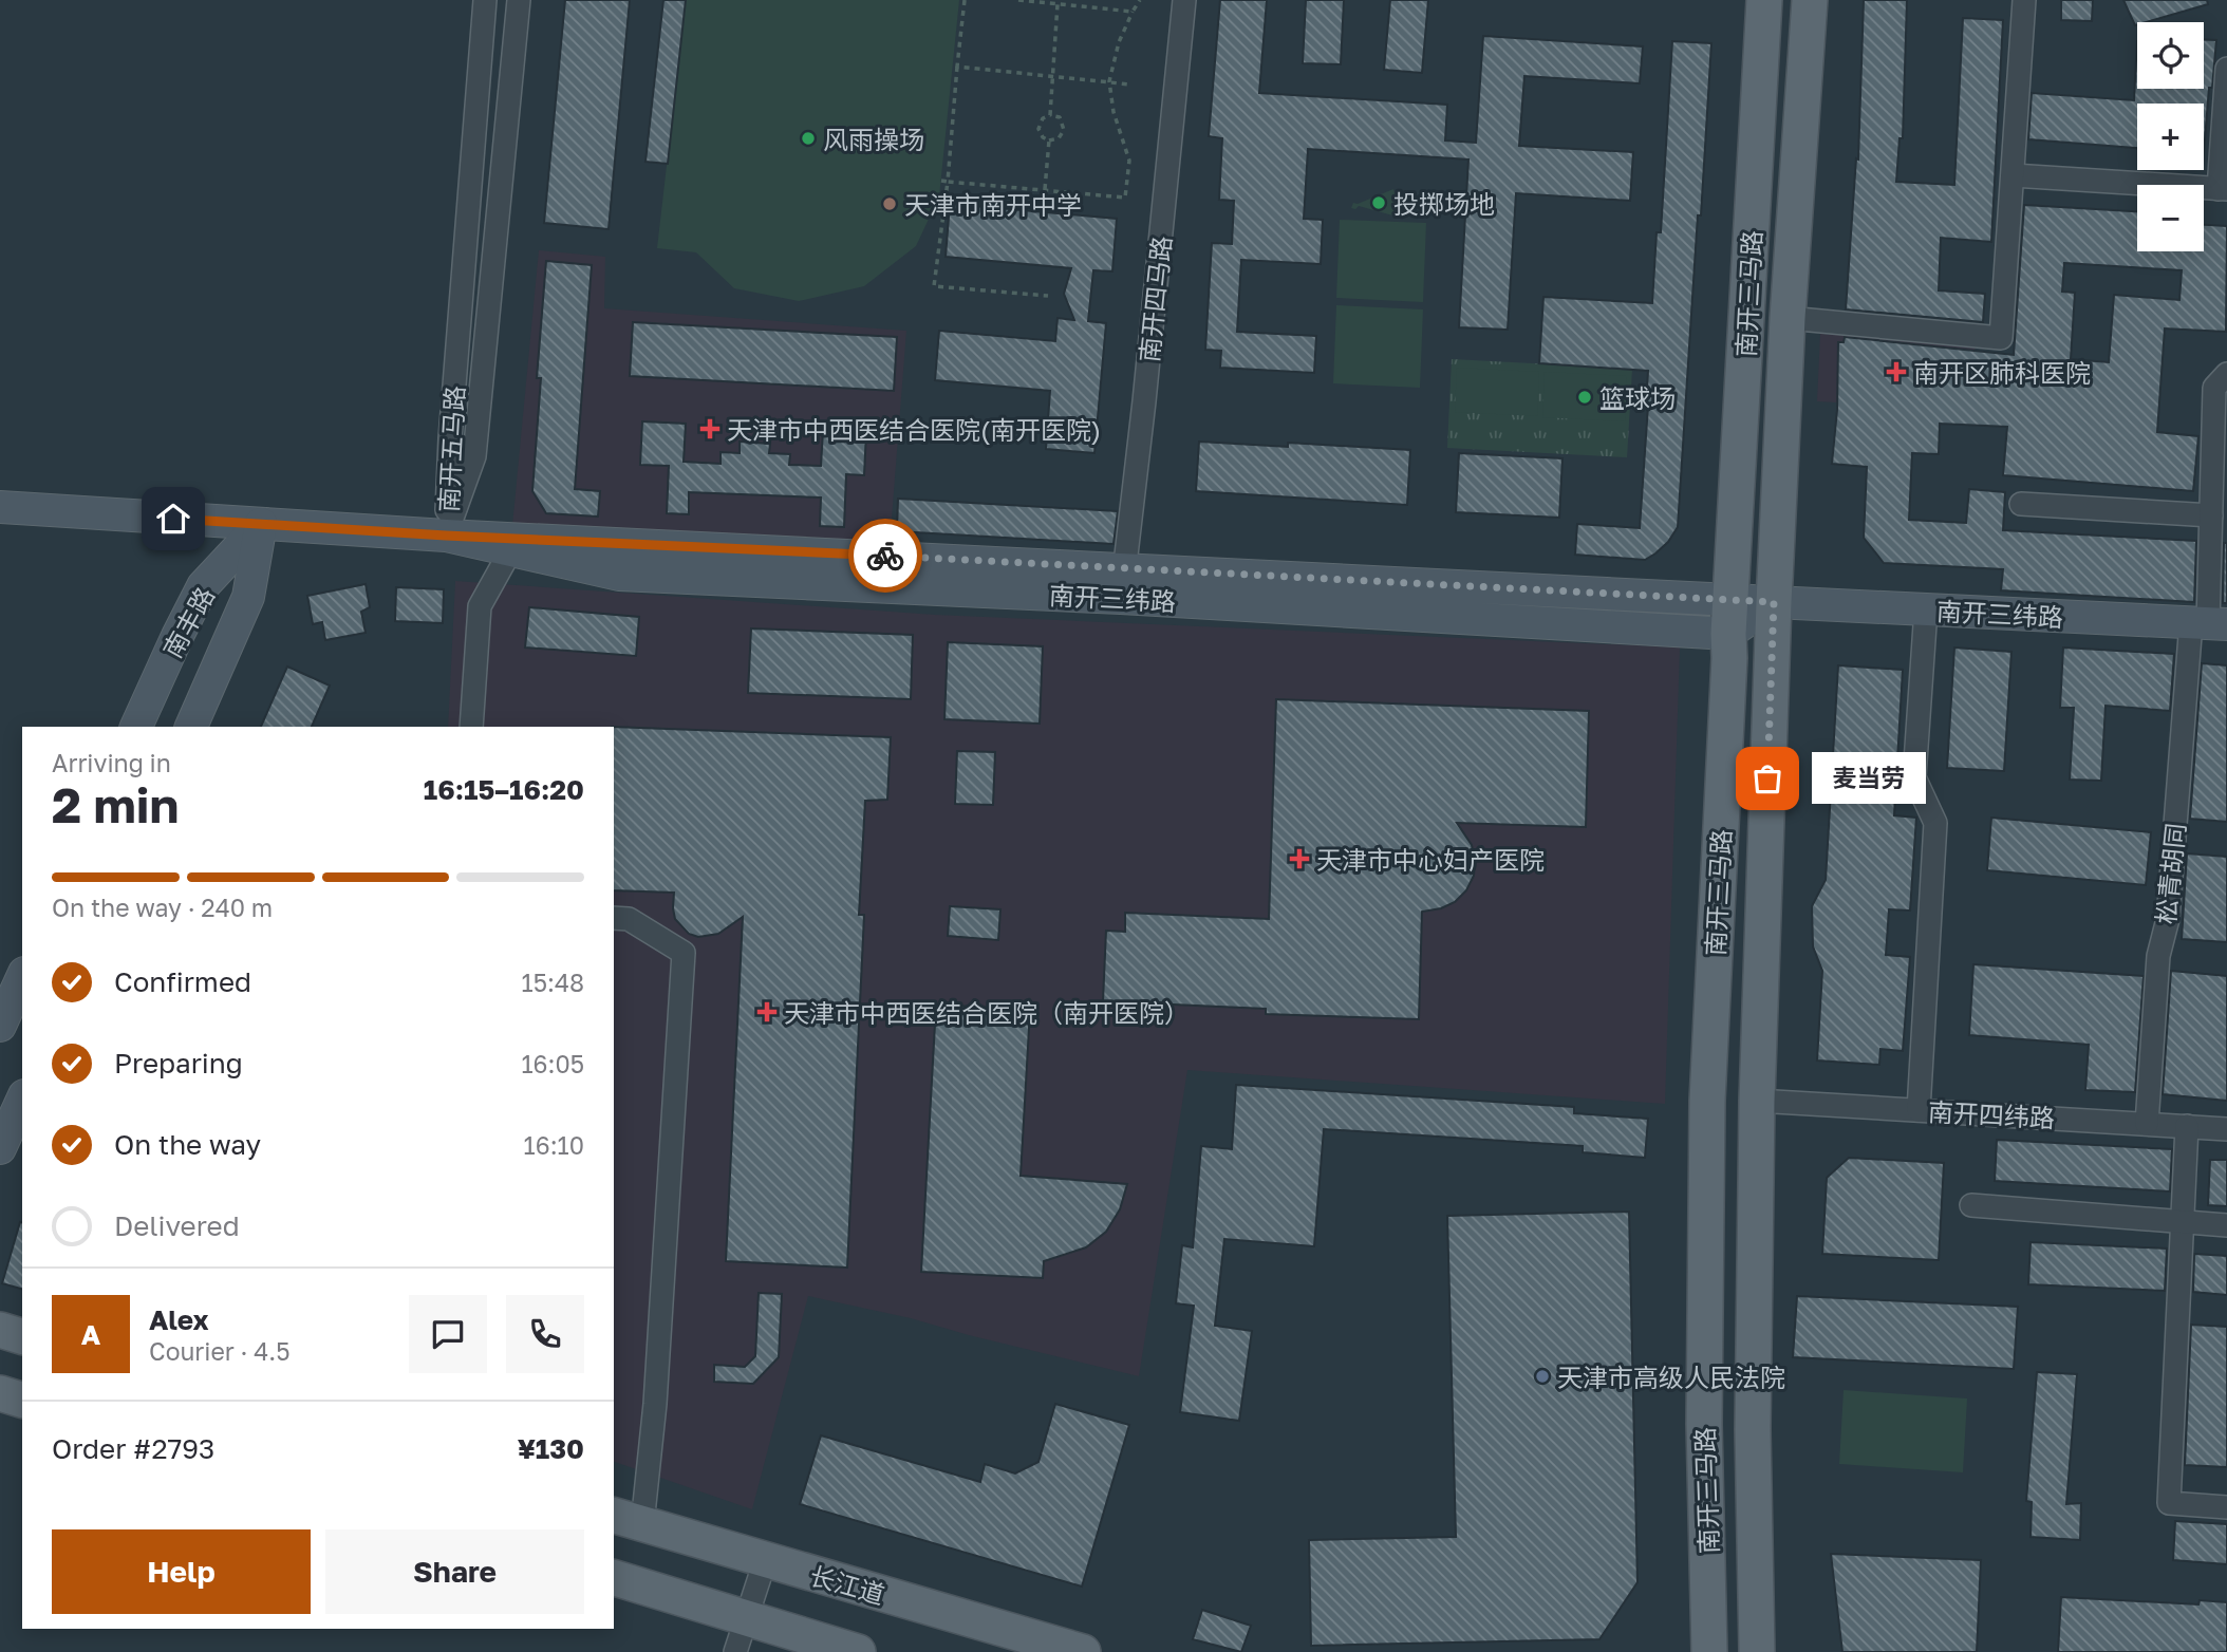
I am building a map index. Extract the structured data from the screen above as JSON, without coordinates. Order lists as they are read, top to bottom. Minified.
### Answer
{"streets":{"main road":["南开三马路","长江道"],"street":["南开四马路","南开五马路","南开三纬路","南丰路","松青胡同","南开四纬路"]},"crossings":[["南开三马路","南开三纬路"],["南开三马路","南开四纬路"],["南开四马路","南开三纬路"],["南开五马路","南开三纬路"],["南开三纬路","南丰路"],["南开三纬路","松青胡同"],["松青胡同","南开四纬路"]],"places":{"other":["风雨操场","投掷场地","天津市南开中学","篮球场","麦当劳","天津市高级人民法院"],"health":["南开区肺科医院","天津市中西医结合医院(南开医院)","天津市中心妇产医院","天津市中西医结合医院（南开医院）"]},"page":{"map_buttons":["+","−"],"heading":["2 min","Arriving in","16:15–16:20"],"panel":["Alex","Courier · 4.5","Order #2793","¥130"],"bubble":"麦当劳","bar":"On the way · 240 m","list":[["Confirmed","15:48"],["Preparing","16:05"],["On the way","16:10"],"Delivered"],"round":"A","buttons":["Help","Share"]}}
